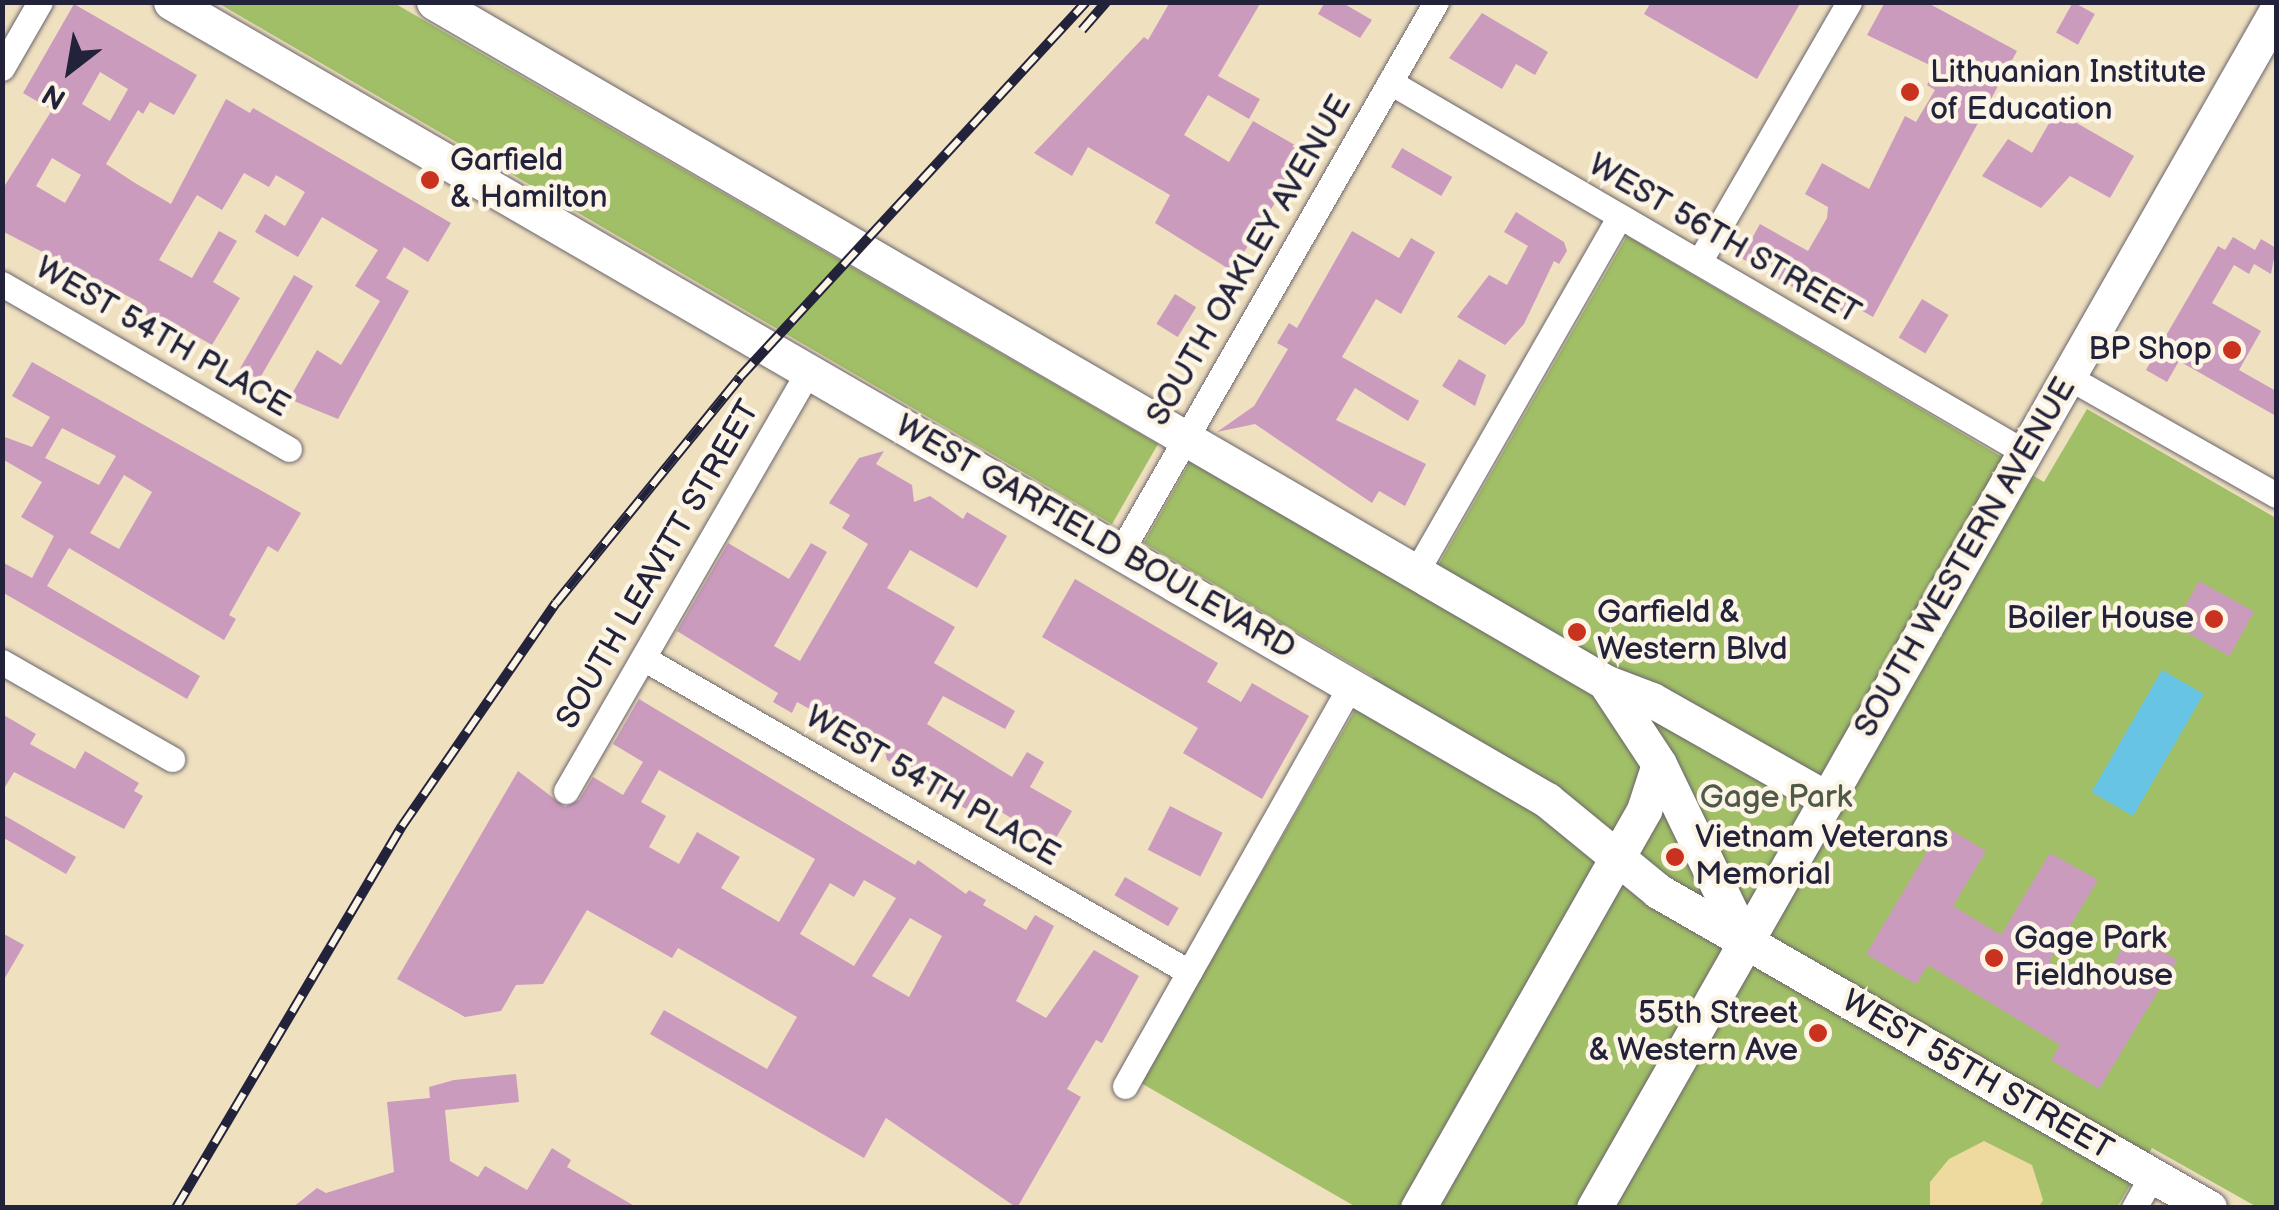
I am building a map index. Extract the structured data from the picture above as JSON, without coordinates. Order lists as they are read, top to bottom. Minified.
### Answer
{"streets":{"street":["WEST 56TH STREET","SOUTH OAKLEY AVENUE","WEST 54TH PLACE","WEST GARFIELD BOULEVARD","SOUTH WESTERN AVENUE","SOUTH LEAVITT STREET","WEST 55TH STREET"]},"crossings":[["WEST 56TH STREET","SOUTH OAKLEY AVENUE"],["WEST 56TH STREET","SOUTH WESTERN AVENUE"],["SOUTH OAKLEY AVENUE","WEST GARFIELD BOULEVARD"],["WEST 54TH PLACE","SOUTH LEAVITT STREET"],["WEST GARFIELD BOULEVARD","SOUTH WESTERN AVENUE"],["WEST GARFIELD BOULEVARD","SOUTH LEAVITT STREET"],["WEST GARFIELD BOULEVARD","WEST 55TH STREET"],["SOUTH WESTERN AVENUE","WEST 55TH STREET"]],"parks":["Gage Park"],"places":["Lithuanian Institute of Education","Garfield & Hamilton","BP Shop","Boiler House","Garfield & Western Blvd","Vietnam Veterans Memorial","Gage Park Fieldhouse","55th Street & Western Ave"],"north":"bottom left"}
